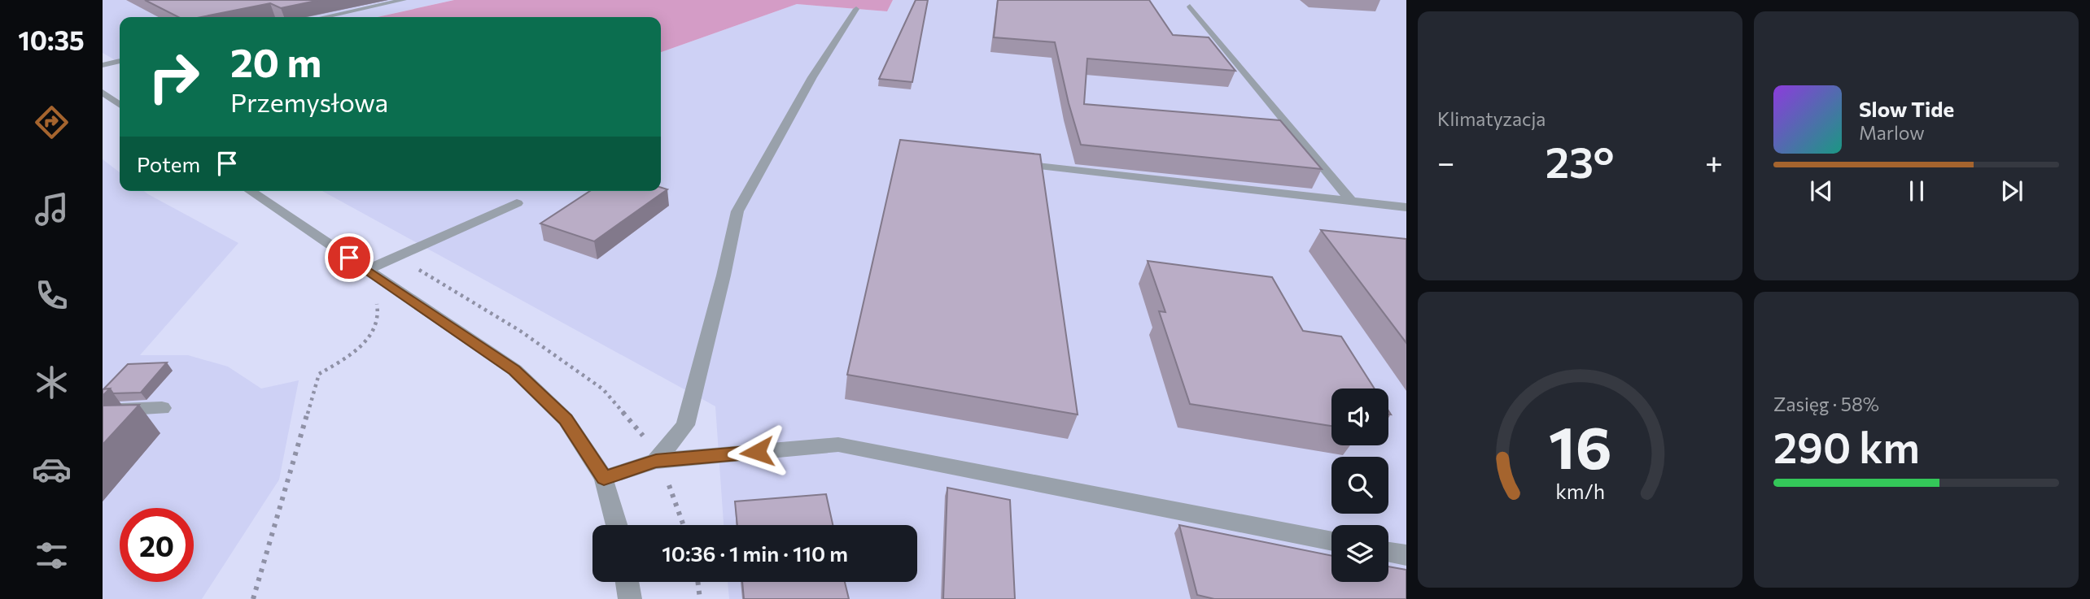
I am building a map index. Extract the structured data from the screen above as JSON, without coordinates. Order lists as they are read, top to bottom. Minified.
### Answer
{"page":{"tabs":"10:35","tile":["Klimatyzacja",["Zasięg · 58%","290 km"]],"turn":["20 m","Przemysłowa"],"song":["Slow Tide","Marlow"],"then":"Potem","heat":["−","23°","+"],"limit":"20","trip":"10:36 · 1 min · 110 m","gauge":["16","km/h"]}}
